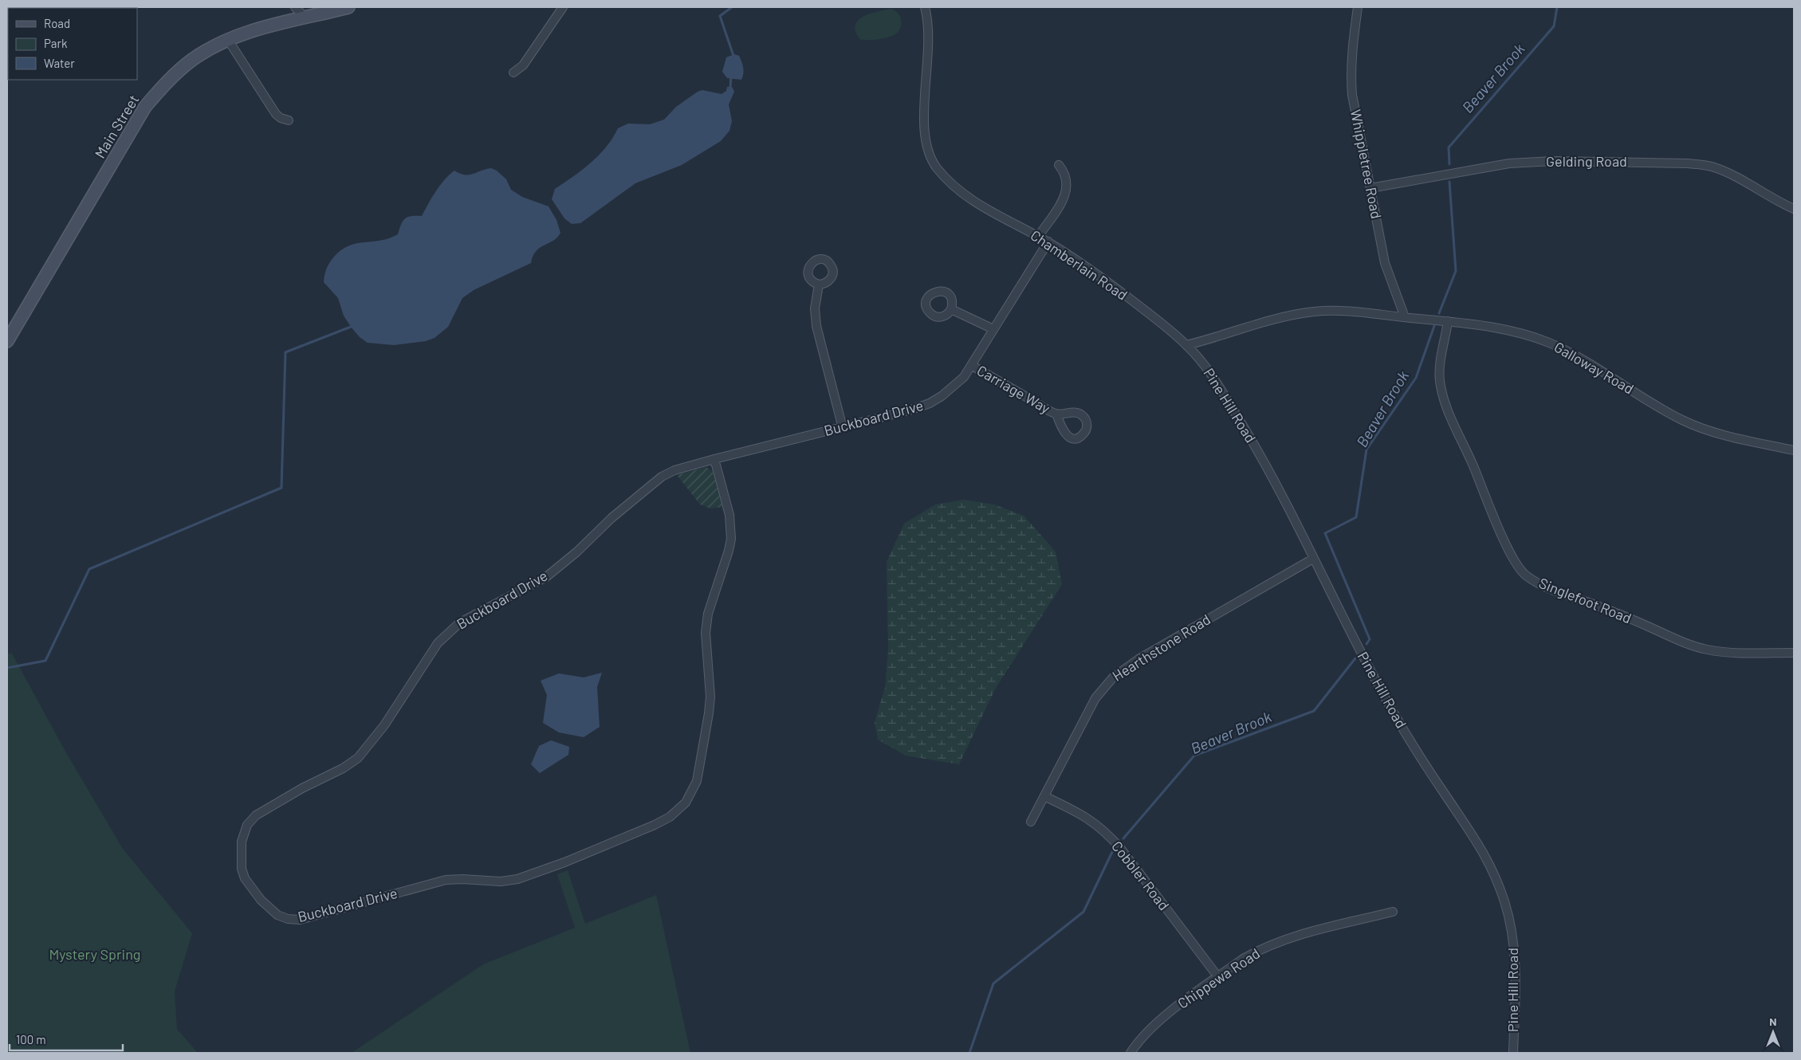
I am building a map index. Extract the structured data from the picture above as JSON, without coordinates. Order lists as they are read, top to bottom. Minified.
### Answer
{"streets":{"main road":["Main Street"],"street":["Gelding Road","Whippletree Road","Chamberlain Road","Galloway Road","Carriage Way","Pine Hill Road","Buckboard Drive","Singlefoot Road","Hearthstone Road","Cobbler Road","Chippewa Road"]},"crossings":[["Gelding Road","Whippletree Road"],["Whippletree Road","Galloway Road"],["Chamberlain Road","Galloway Road"],["Chamberlain Road","Pine Hill Road"],["Chamberlain Road","Buckboard Drive"],["Galloway Road","Pine Hill Road"],["Galloway Road","Singlefoot Road"],["Carriage Way","Buckboard Drive"],["Pine Hill Road","Hearthstone Road"],["Hearthstone Road","Cobbler Road"],["Cobbler Road","Chippewa Road"]],"water":["Beaver Brook"],"parks":["Mystery Spring"],"legend":["Road","Park","Water"],"scale_bar":"100 m","north":"top"}
